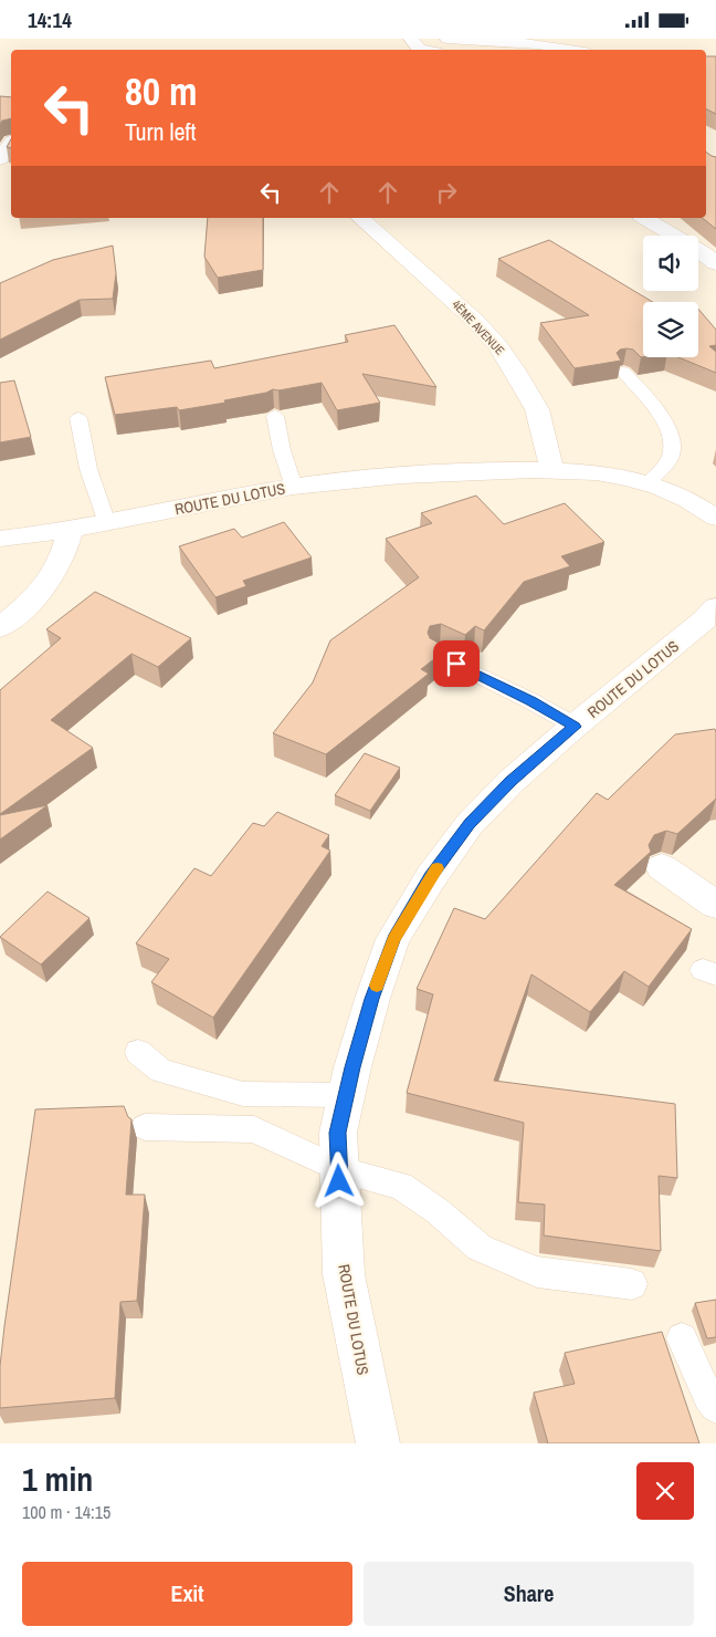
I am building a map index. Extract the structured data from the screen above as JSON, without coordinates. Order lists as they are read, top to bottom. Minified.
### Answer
{"streets":{"street":["4ÈME AVENUE","ROUTE DU LOTUS"]},"crossings":[["4ÈME AVENUE","ROUTE DU LOTUS"]],"page":{"status":"14:14","turn":["80 m","Turn left"],"heading":["1 min","100 m · 14:15"],"buttons":["Exit","Share"]}}
